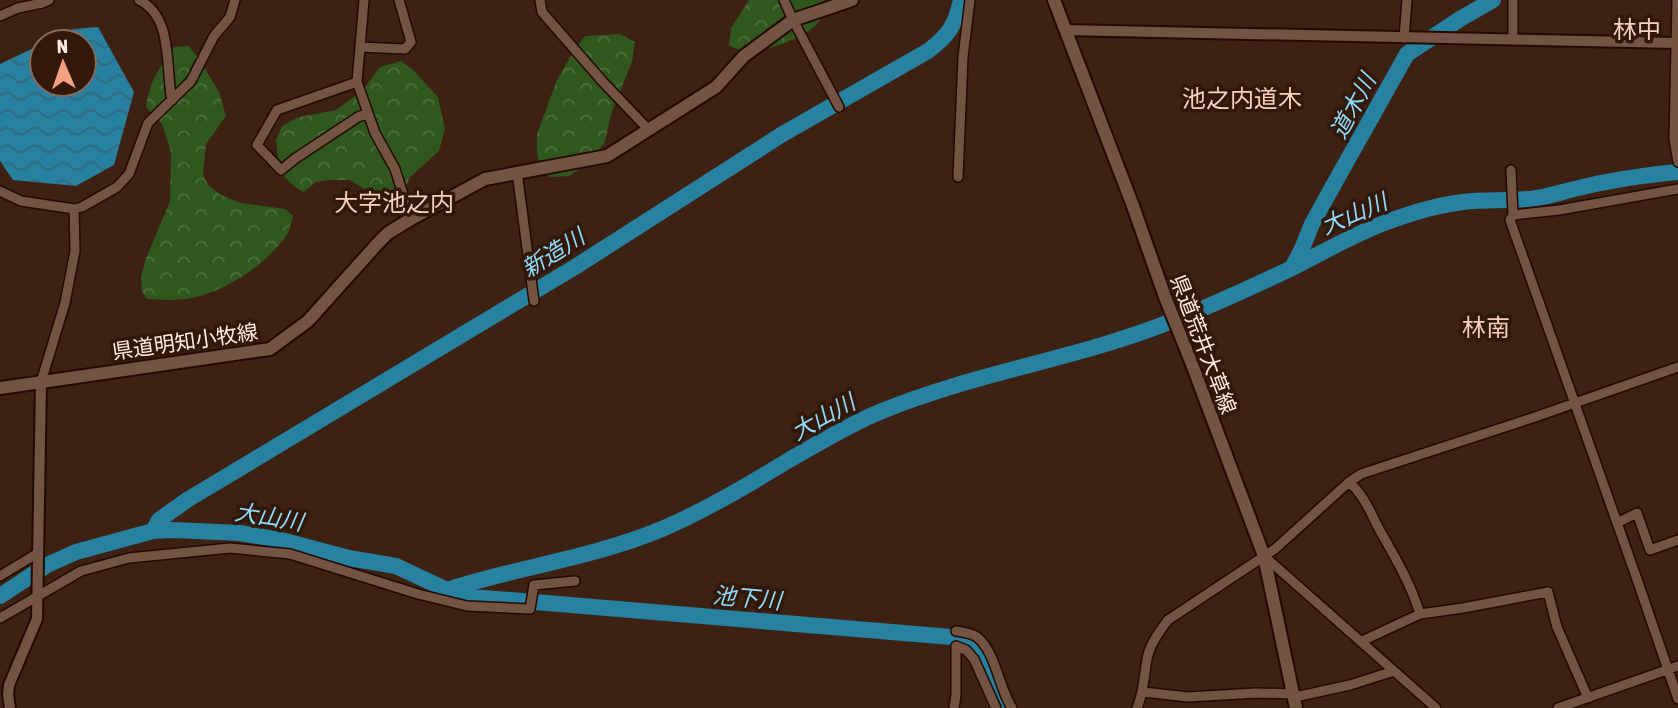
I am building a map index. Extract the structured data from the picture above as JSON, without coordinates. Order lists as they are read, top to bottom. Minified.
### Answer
{"streets":{"main road":["県道明知小牧線","県道荒井大草線"]},"districts":["林中","池之内道木","大字池之内","林南"],"water":["道木川","大山川","新造川","池下川"],"north":"top"}
